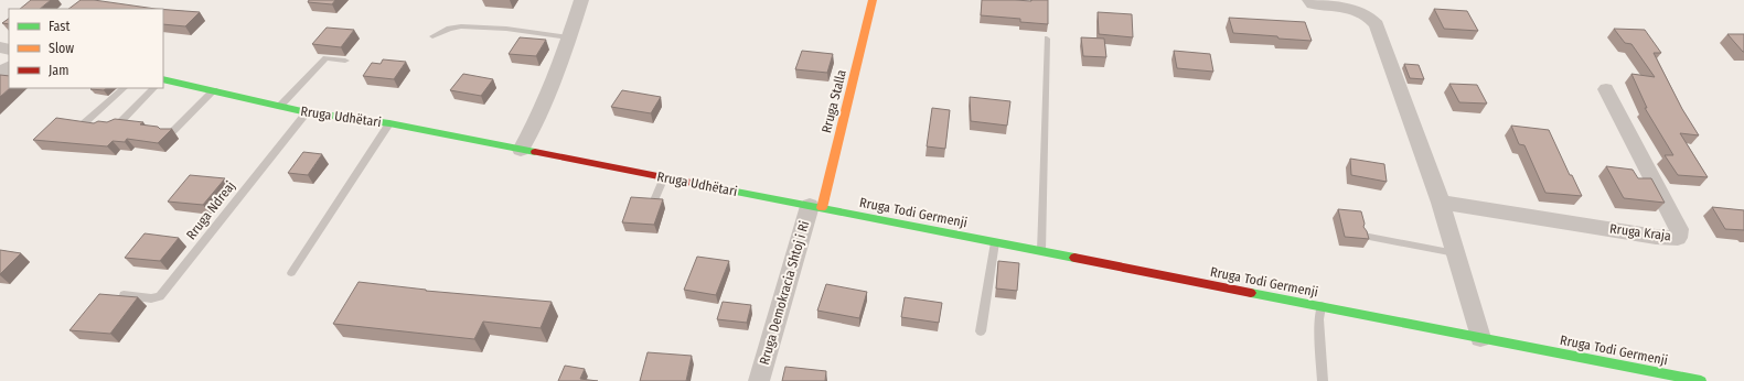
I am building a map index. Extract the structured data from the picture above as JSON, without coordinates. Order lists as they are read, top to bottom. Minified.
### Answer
{"streets":{"street":["Rruga Stalla","Rruga Udhëtari","Rruga Todi Germenji","Rruga Kraja","Rruga Demokracia Shtoj i Ri"],"lane":["Rruga Ndreaj"]},"crossings":[["Rruga Stalla","Rruga Udhëtari"],["Rruga Stalla","Rruga Todi Germenji"],["Rruga Stalla","Rruga Demokracia Shtoj i Ri"],["Rruga Udhëtari","Rruga Ndreaj"],["Rruga Udhëtari","Rruga Todi Germenji"],["Rruga Udhëtari","Rruga Demokracia Shtoj i Ri"],["Rruga Todi Germenji","Rruga Demokracia Shtoj i Ri"]],"legend":["Fast","Slow","Jam"]}
